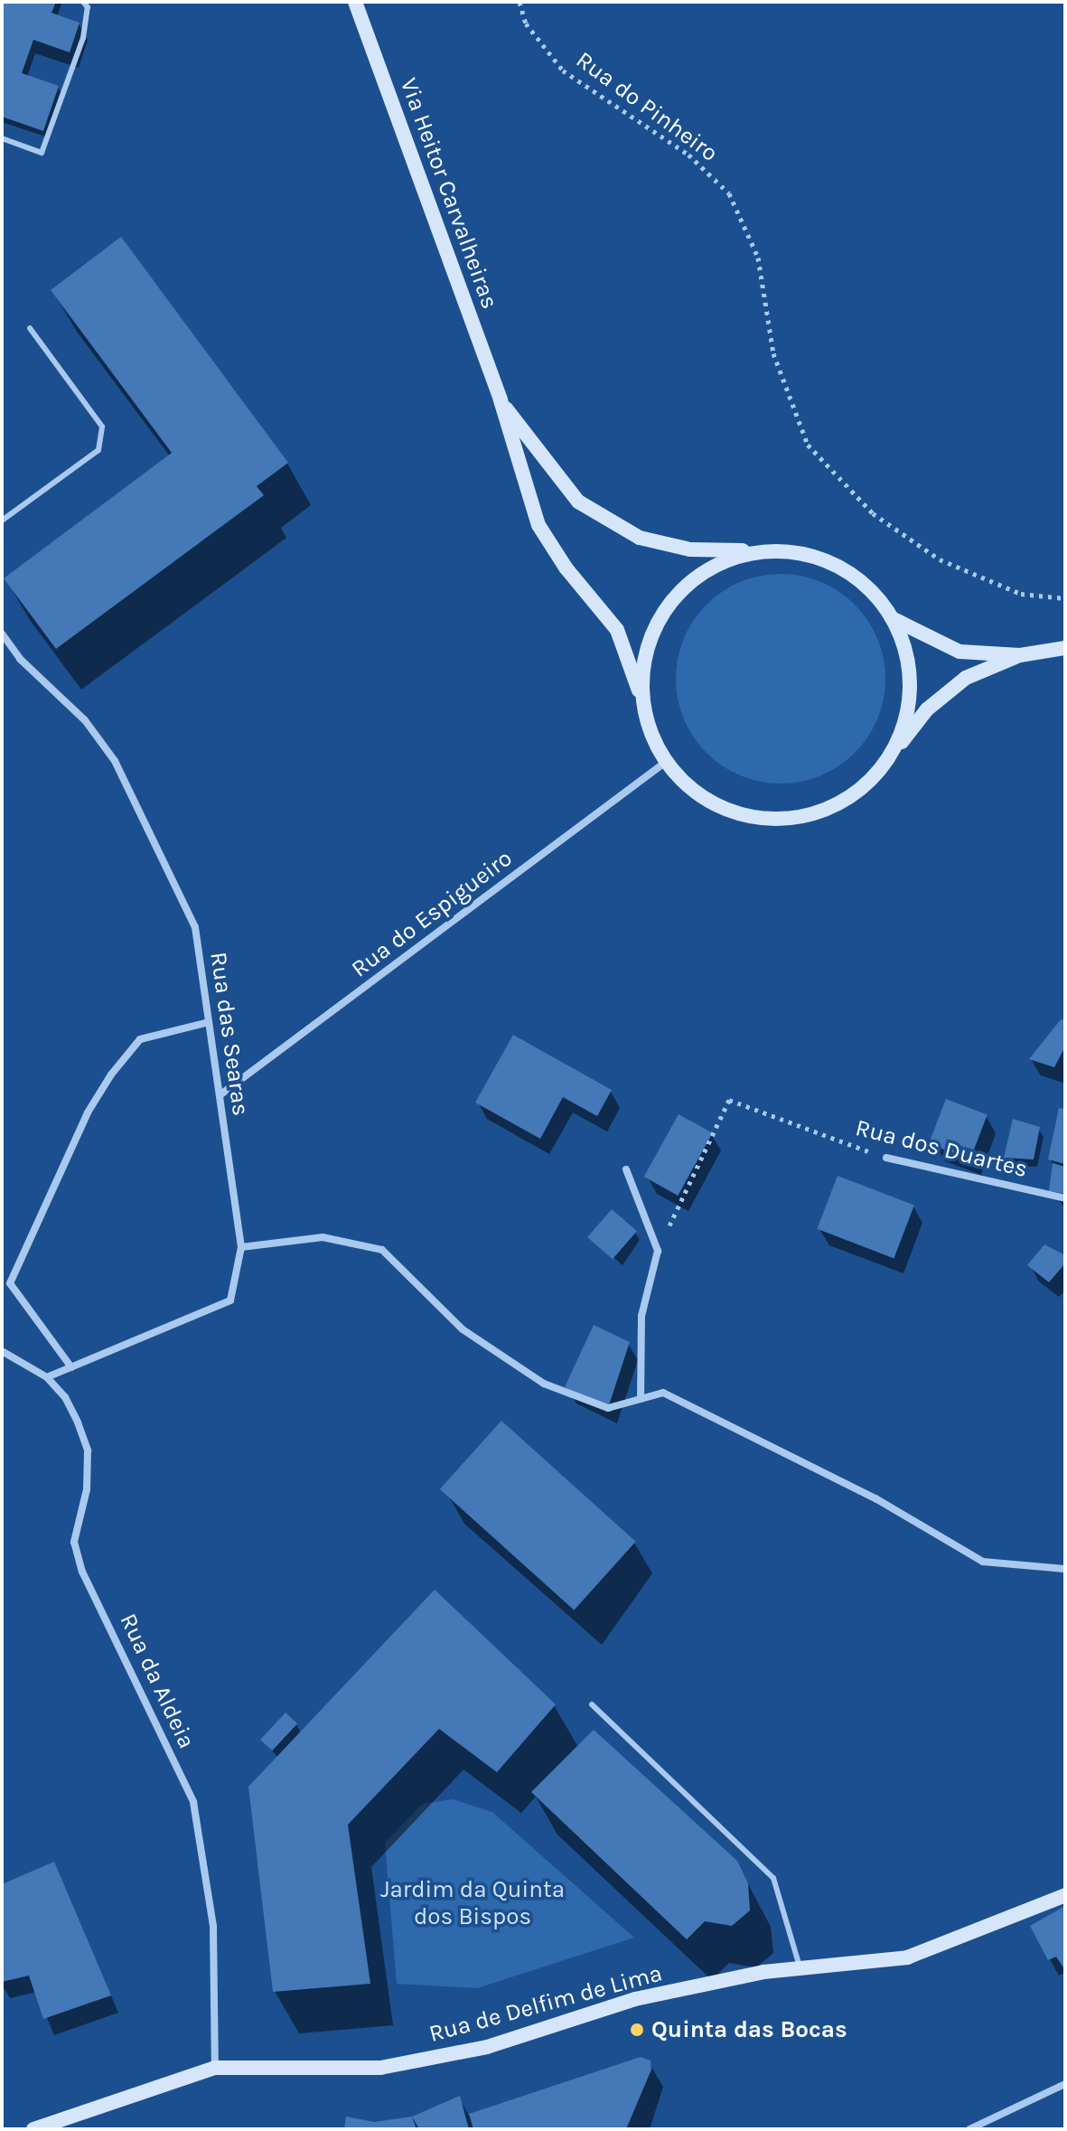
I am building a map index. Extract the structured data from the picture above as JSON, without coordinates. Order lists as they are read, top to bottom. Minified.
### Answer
{"streets":{"main road":["Via Heitor Carvalheiras","Rua de Delfim de Lima"],"street":["Rua do Espigueiro","Rua das Searas","Rua dos Duartes","Rua da Aldeia"],"path":["Rua do Pinheiro"]},"crossings":[["Via Heitor Carvalheiras","Rua do Espigueiro"],["Rua do Espigueiro","Rua das Searas"],["Rua das Searas","Rua da Aldeia"],["Rua da Aldeia","Rua de Delfim de Lima"]],"parks":["Jardim da Quinta dos Bispos"],"places":["Quinta das Bocas"]}
